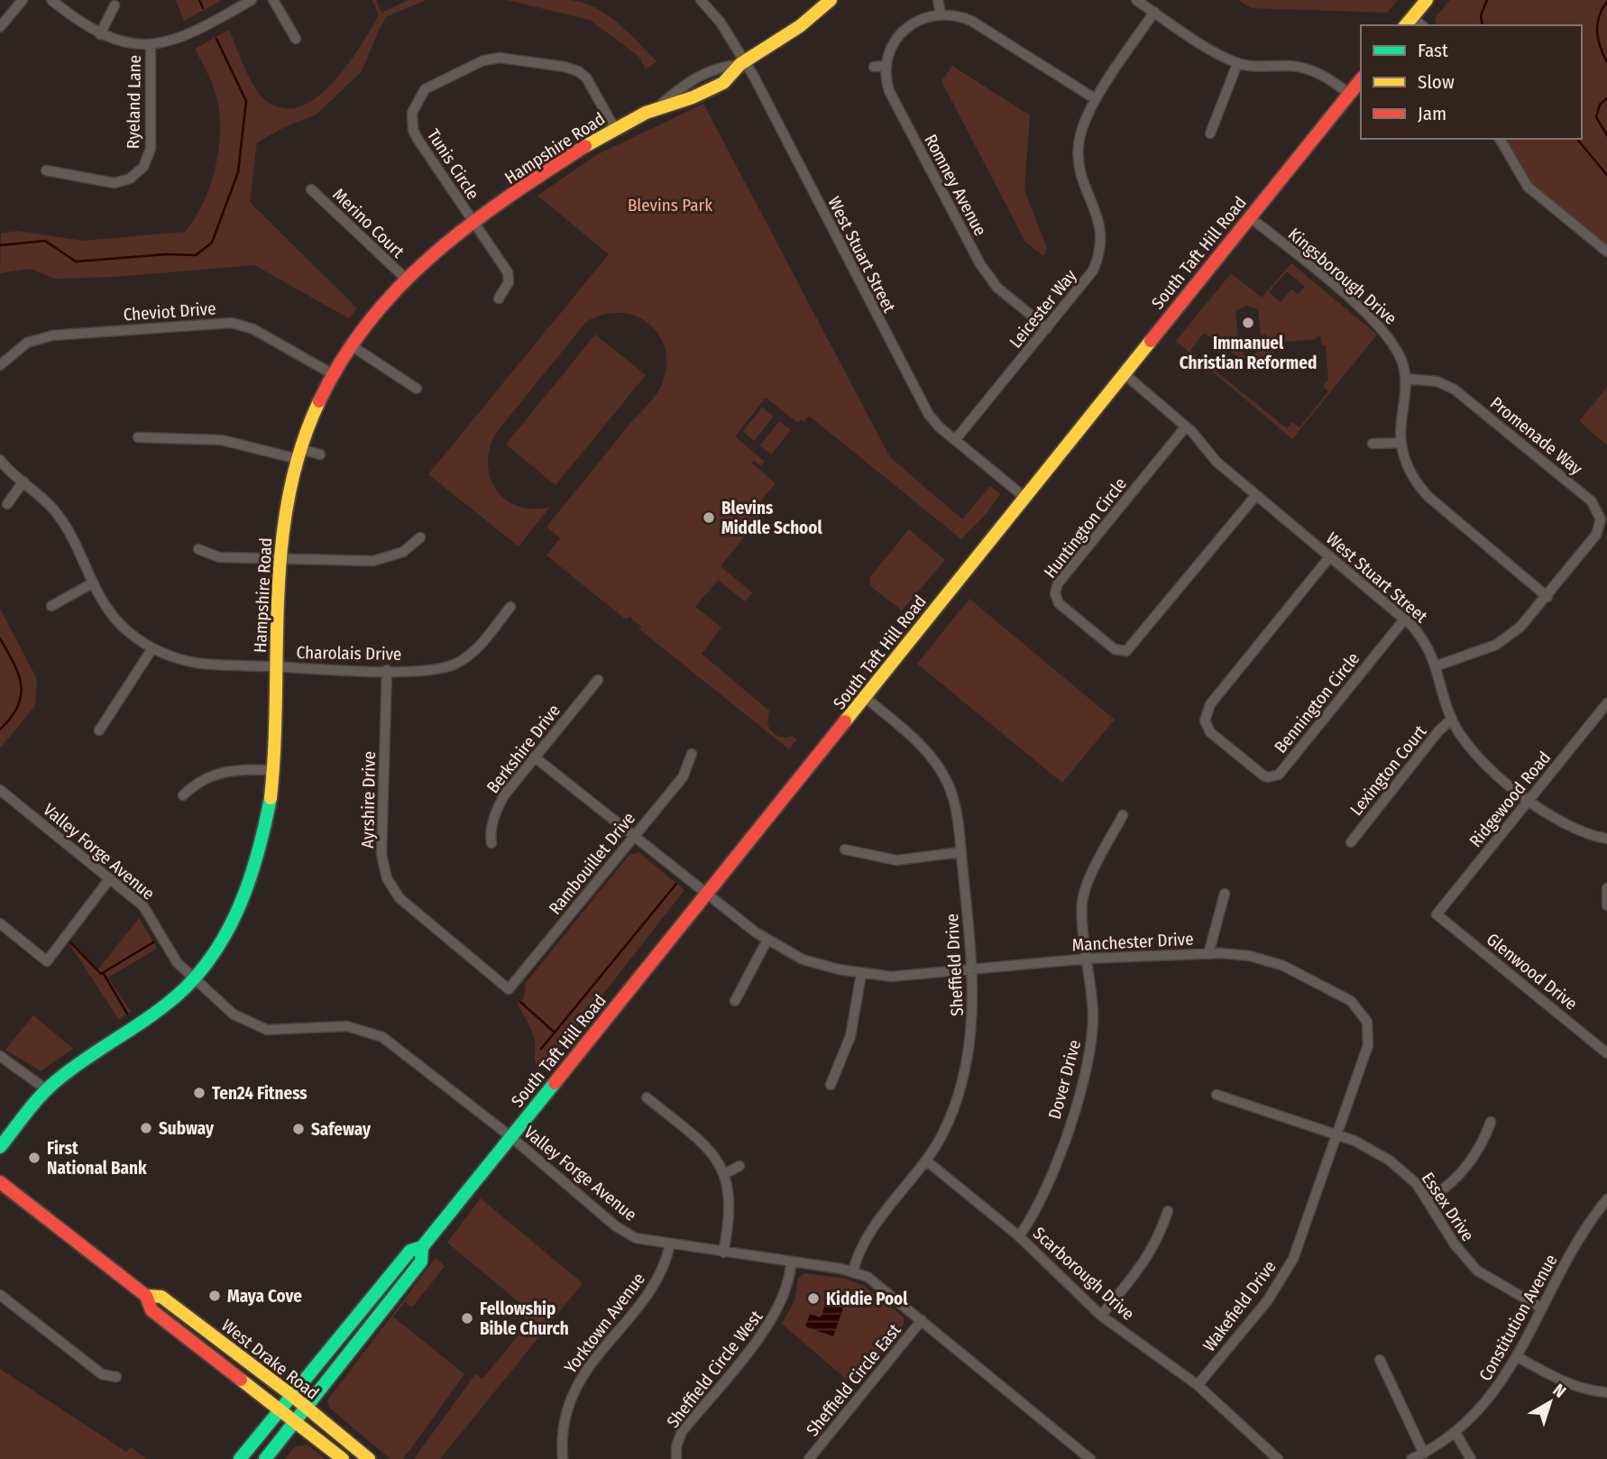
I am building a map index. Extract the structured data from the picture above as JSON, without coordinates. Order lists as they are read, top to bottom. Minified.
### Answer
{"streets":{"main road":["Hampshire Road","South Taft Hill Road","West Drake Road"],"street":["Ryeland Lane","Tunis Circle","Romney Avenue","Merino Court","West Stuart Street","Kingsborough Drive","Leicester Way","Cheviot Drive","Promenade Way","Huntington Circle","Charolais Drive","Bennington Circle","Berkshire Drive","Lexington Court","Ridgewood Road","Ayrshire Drive","Valley Forge Avenue","Rambouillet Drive","Manchester Drive","Sheffield Drive","Glenwood Drive","Dover Drive","Essex Drive","Scarborough Drive","Wakefield Drive","Constitution Avenue","Yorktown Avenue","Sheffield Circle West","Sheffield Circle East"]},"crossings":[["Hampshire Road","Tunis Circle"],["Hampshire Road","Merino Court"],["Hampshire Road","West Stuart Street"],["Hampshire Road","Cheviot Drive"],["Hampshire Road","Charolais Drive"],["Hampshire Road","Valley Forge Avenue"],["Romney Avenue","Leicester Way"],["South Taft Hill Road","West Stuart Street"],["South Taft Hill Road","Kingsborough Drive"],["South Taft Hill Road","Valley Forge Avenue"],["South Taft Hill Road","Manchester Drive"],["South Taft Hill Road","Sheffield Drive"],["South Taft Hill Road","West Drake Road"],["West Stuart Street","Leicester Way"],["West Stuart Street","Promenade Way"],["West Stuart Street","Huntington Circle"],["West Stuart Street","Bennington Circle"],["West Stuart Street","Lexington Court"],["West Stuart Street","Ridgewood Road"],["Kingsborough Drive","Promenade Way"],["Charolais Drive","Ayrshire Drive"],["Berkshire Drive","Manchester Drive"],["Ridgewood Road","Glenwood Drive"],["Ayrshire Drive","Rambouillet Drive"],["Valley Forge Avenue","Sheffield Drive"],["Valley Forge Avenue","Yorktown Avenue"],["Valley Forge Avenue","Sheffield Circle West"],["Valley Forge Avenue","Sheffield Circle East"],["Rambouillet Drive","Manchester Drive"],["Manchester Drive","Sheffield Drive"],["Manchester Drive","Dover Drive"],["Manchester Drive","Essex Drive"],["Manchester Drive","Wakefield Drive"],["Sheffield Drive","Scarborough Drive"],["Dover Drive","Scarborough Drive"],["Essex Drive","Wakefield Drive"],["Essex Drive","Constitution Avenue"],["Scarborough Drive","Wakefield Drive"]],"parks":["Blevins Park"],"places":["Immanuel Christian Reformed","Blevins Middle School","Ten24 Fitness","Subway","Safeway","First National Bank","Maya Cove","Kiddie Pool","Fellowship Bible Church"],"legend":["Fast","Slow","Jam"],"north":"top right"}
